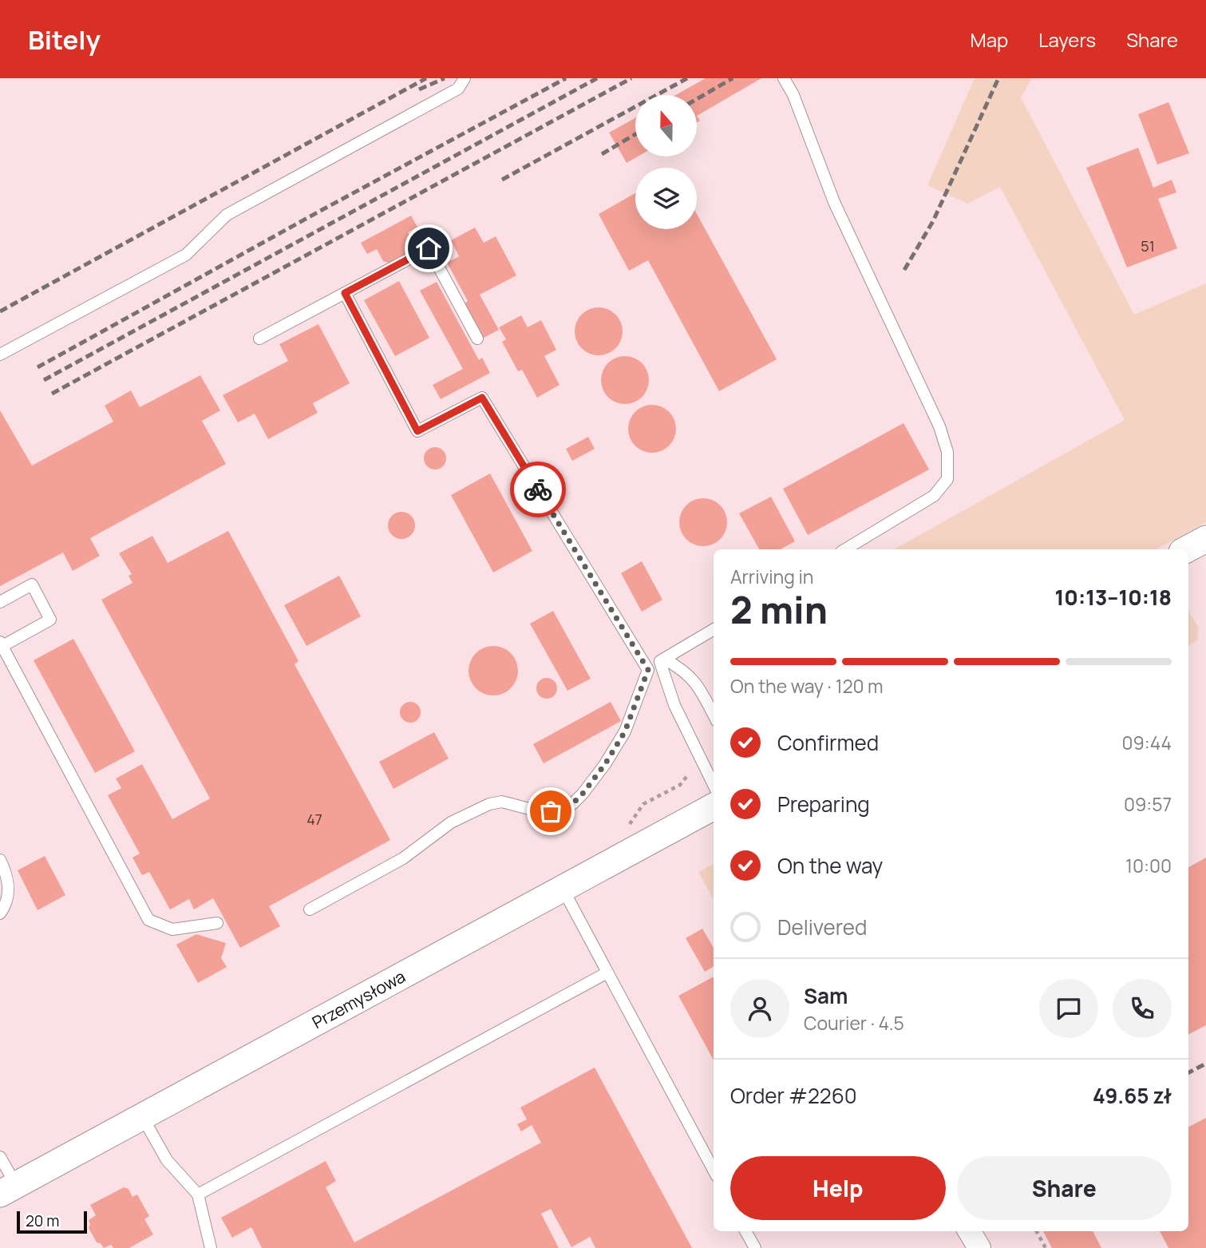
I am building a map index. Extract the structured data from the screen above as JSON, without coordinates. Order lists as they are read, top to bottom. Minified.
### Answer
{"streets":{"street":["Przemysłowa"]},"house_numbers":["51","47"],"scale_bar":"20 m","north":"top","page":{"header":"Bitely","nav":["Map","Layers","Share"],"heading":["2 min","Arriving in","10:13–10:18"],"panel":["Sam","Courier · 4.5","Order #2260","49.65 zł"],"bar":"On the way · 120 m","list":[["Confirmed","09:44"],["Preparing","09:57"],["On the way","10:00"],"Delivered"],"buttons":["Help","Share"],"scale":"20 m"}}
